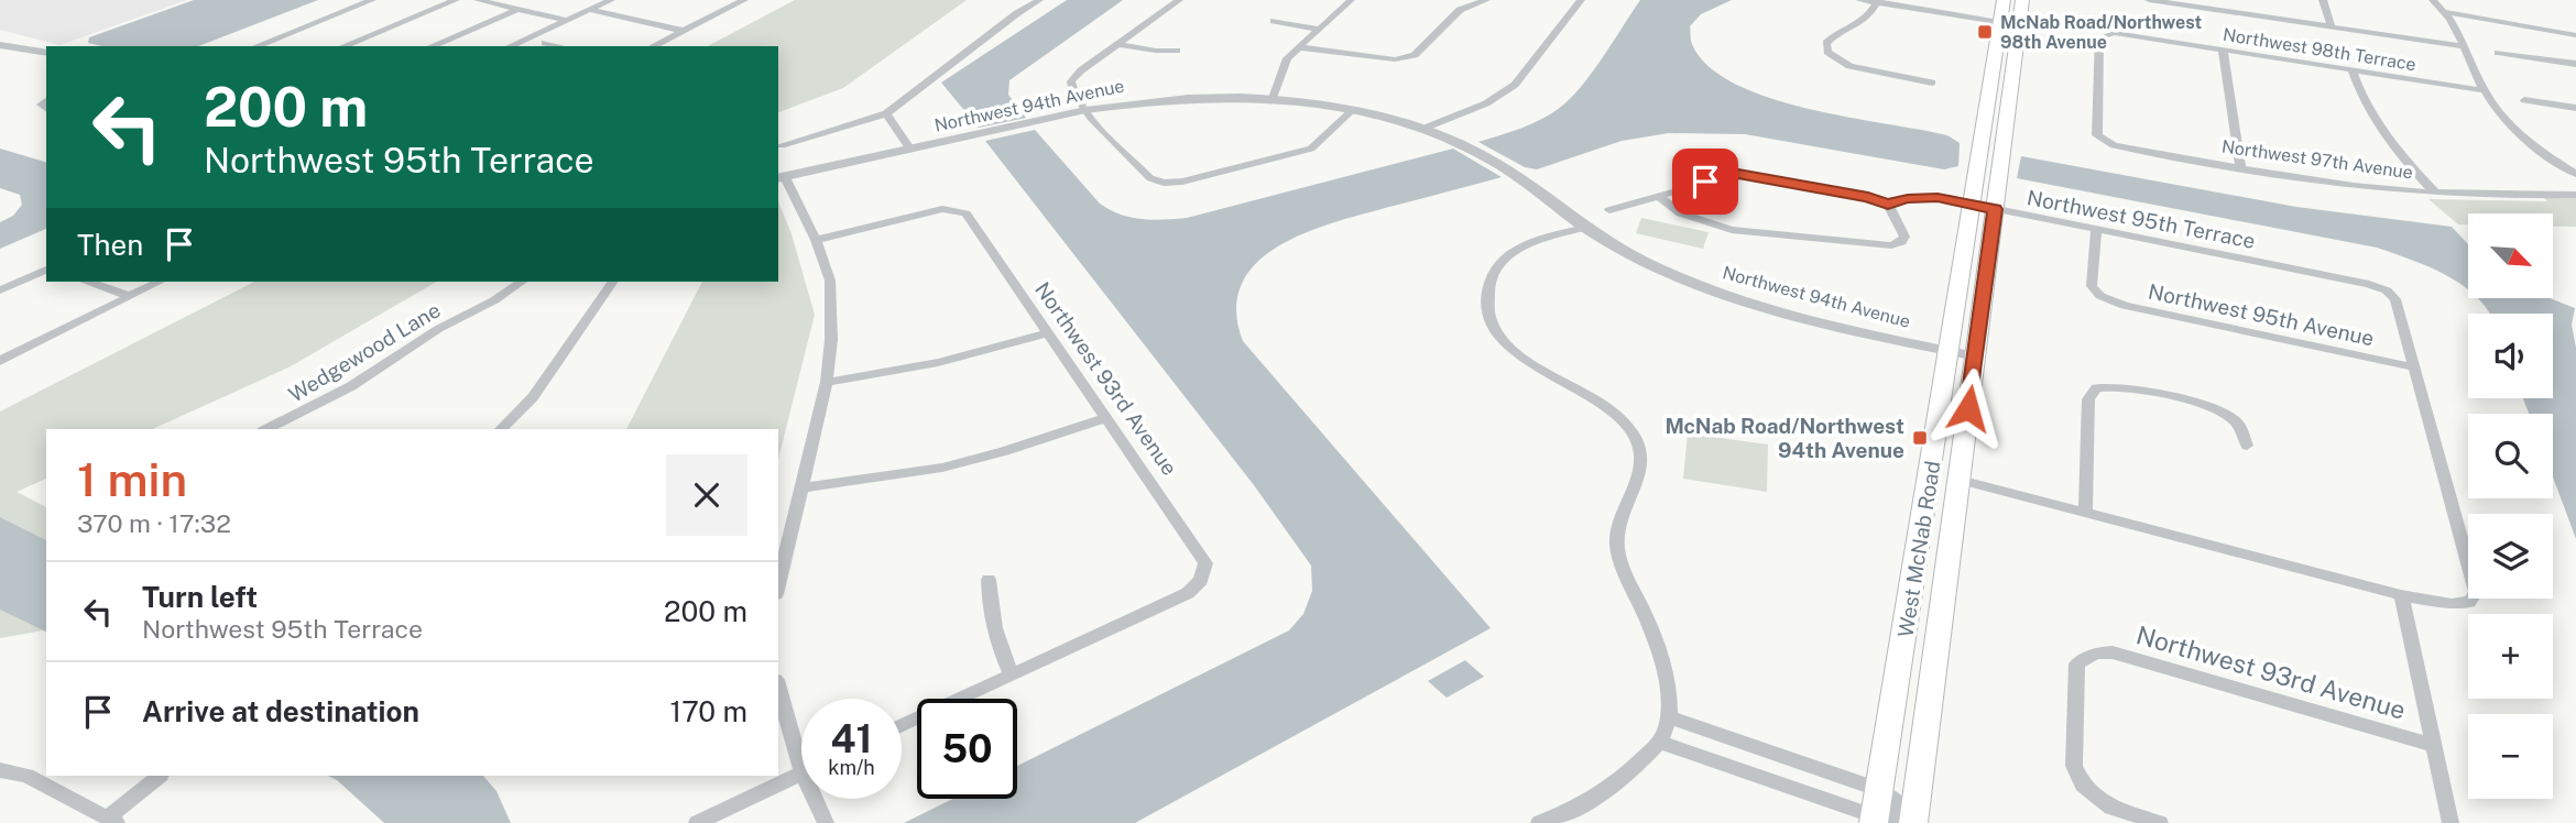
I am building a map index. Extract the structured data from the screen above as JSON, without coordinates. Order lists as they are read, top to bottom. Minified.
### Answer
{"streets":{"main road":["West McNab Road"],"street":["Northwest 98th Terrace","Northwest 94th Avenue","Northwest 97th Avenue","Northwest 95th Terrace","Northwest 95th Avenue","Wedgewood Lane","Northwest 93rd Avenue"]},"crossings":[["Northwest 94th Avenue","West McNab Road"],["Northwest 95th Terrace","Northwest 95th Avenue"],["Northwest 95th Terrace","West McNab Road"]],"places":{"transit":["McNab Road/Northwest 98th Avenue","McNab Road/Northwest 94th Avenue"]},"north":"bottom right","page":{"turn":["200 m","Northwest 95th Terrace"],"then":"Then","map_buttons":["+","−"],"heading":["1 min","370 m · 17:32"],"list":[{"name":"Turn left","note":"Northwest 95th Terrace","value":"200 m"},{"name":"Arrive at destination","value":"170 m"}],"speed":"41 km/h","limit":"50"}}
